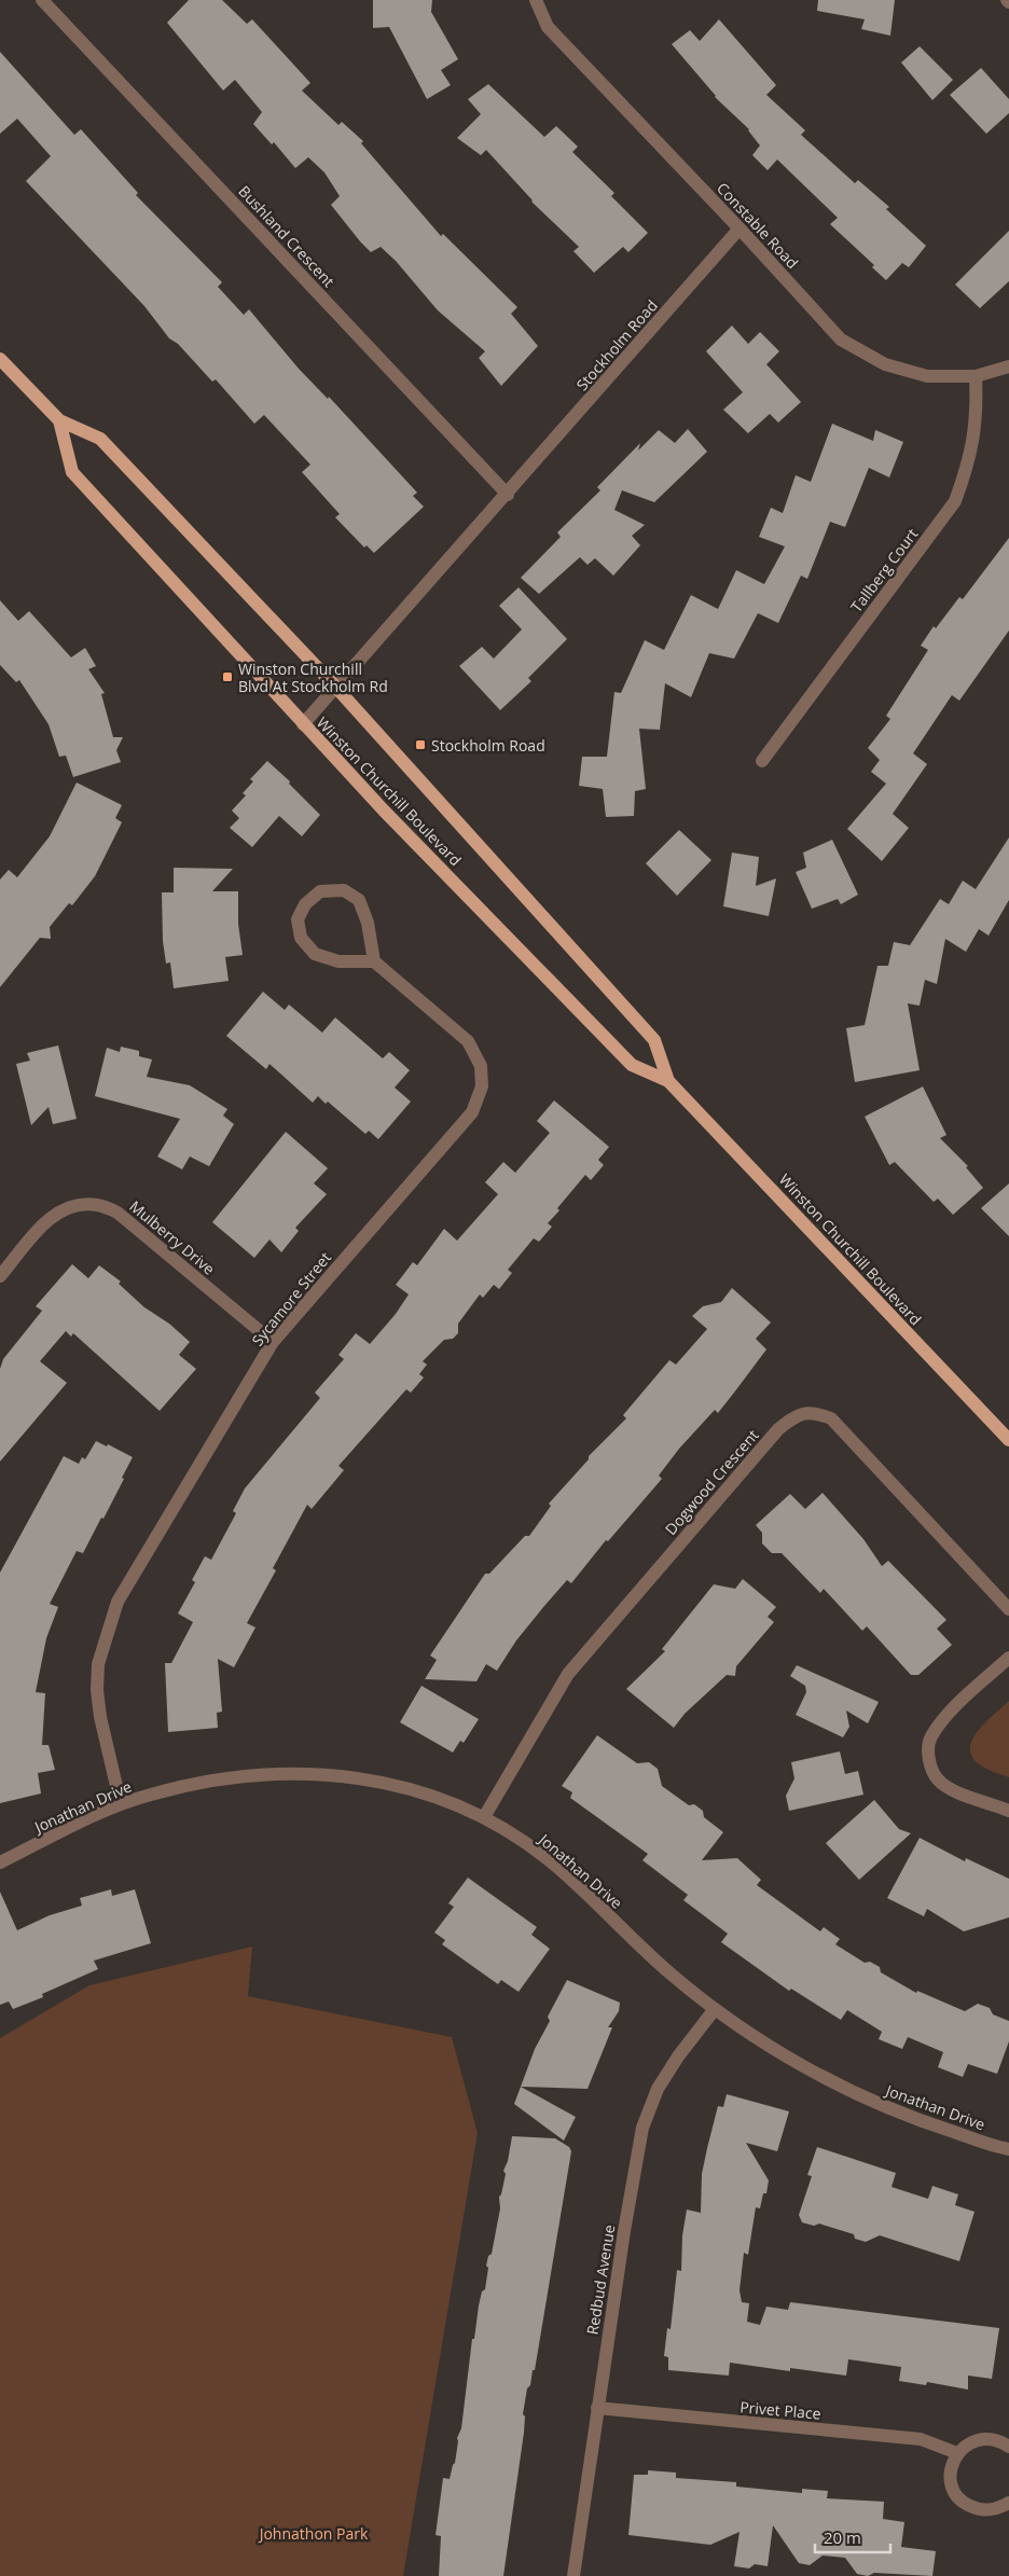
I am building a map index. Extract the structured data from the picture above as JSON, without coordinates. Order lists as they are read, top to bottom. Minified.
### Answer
{"streets":{"main road":["Winston Churchill Boulevard"],"street":["Constable Road","Bushland Crescent","Stockholm Road","Tallberg Court","Mulberry Drive","Sycamore Street","Dogwood Crescent","Jonathan Drive","Redbud Avenue","Privet Place"]},"crossings":[["Constable Road","Stockholm Road"],["Constable Road","Tallberg Court"],["Bushland Crescent","Stockholm Road"],["Stockholm Road","Winston Churchill Boulevard"],["Mulberry Drive","Sycamore Street"],["Sycamore Street","Jonathan Drive"],["Dogwood Crescent","Jonathan Drive"],["Jonathan Drive","Redbud Avenue"],["Redbud Avenue","Privet Place"]],"parks":["Johnathon Park"],"places":{"transit":["Winston Churchill Blvd At Stockholm Rd","Stockholm Road"]},"scale_bar":"20 m"}
